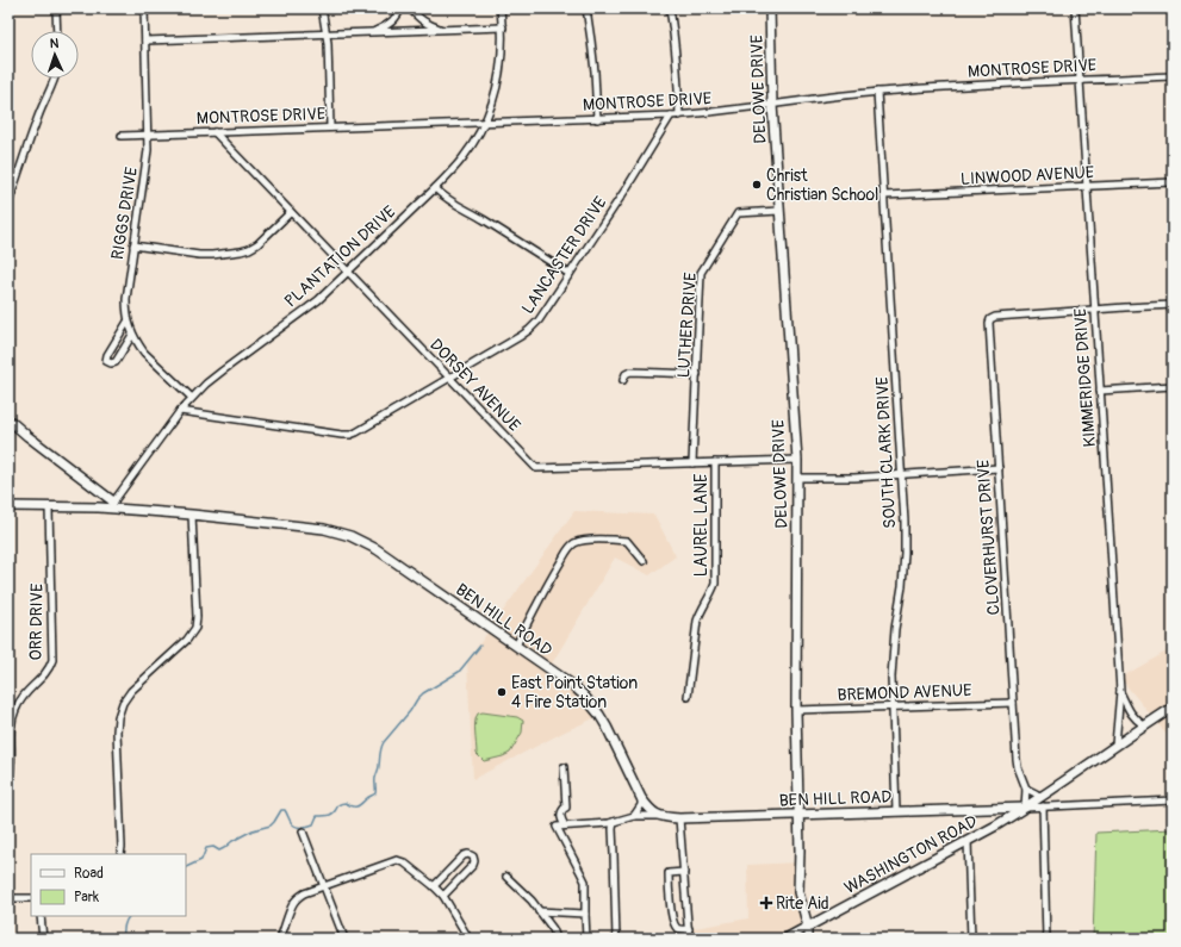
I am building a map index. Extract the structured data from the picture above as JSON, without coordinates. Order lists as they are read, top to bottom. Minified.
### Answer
{"streets":{"street":["MONTROSE DRIVE","DELOWE DRIVE","LINWOOD AVENUE","RIGGS DRIVE","LANCASTER DRIVE","PLANTATION DRIVE","LUTHER DRIVE","KIMMERIDGE DRIVE","DORSEY AVENUE","SOUTH CLARK DRIVE","LAUREL LANE","CLOVERHURST DRIVE","BEN HILL ROAD","ORR DRIVE","BREMOND AVENUE","WASHINGTON ROAD"]},"crossings":[["MONTROSE DRIVE","DELOWE DRIVE"],["MONTROSE DRIVE","RIGGS DRIVE"],["MONTROSE DRIVE","LANCASTER DRIVE"],["MONTROSE DRIVE","PLANTATION DRIVE"],["MONTROSE DRIVE","KIMMERIDGE DRIVE"],["MONTROSE DRIVE","DORSEY AVENUE"],["MONTROSE DRIVE","SOUTH CLARK DRIVE"],["DELOWE DRIVE","LUTHER DRIVE"],["DELOWE DRIVE","DORSEY AVENUE"],["DELOWE DRIVE","BEN HILL ROAD"],["DELOWE DRIVE","BREMOND AVENUE"],["DELOWE DRIVE","WASHINGTON ROAD"],["LINWOOD AVENUE","KIMMERIDGE DRIVE"],["LINWOOD AVENUE","SOUTH CLARK DRIVE"],["RIGGS DRIVE","PLANTATION DRIVE"],["LANCASTER DRIVE","PLANTATION DRIVE"],["LANCASTER DRIVE","DORSEY AVENUE"],["PLANTATION DRIVE","DORSEY AVENUE"],["PLANTATION DRIVE","BEN HILL ROAD"],["LUTHER DRIVE","DORSEY AVENUE"],["KIMMERIDGE DRIVE","CLOVERHURST DRIVE"],["KIMMERIDGE DRIVE","WASHINGTON ROAD"],["DORSEY AVENUE","LAUREL LANE"],["SOUTH CLARK DRIVE","BEN HILL ROAD"],["SOUTH CLARK DRIVE","BREMOND AVENUE"],["CLOVERHURST DRIVE","BEN HILL ROAD"],["CLOVERHURST DRIVE","BREMOND AVENUE"],["CLOVERHURST DRIVE","WASHINGTON ROAD"],["BEN HILL ROAD","ORR DRIVE"],["BEN HILL ROAD","WASHINGTON ROAD"]],"places":{"other":["Christ Christian School","East Point Station 4 Fire Station"],"health":["Rite Aid"]},"legend":["Road","Park"],"north":"top"}
